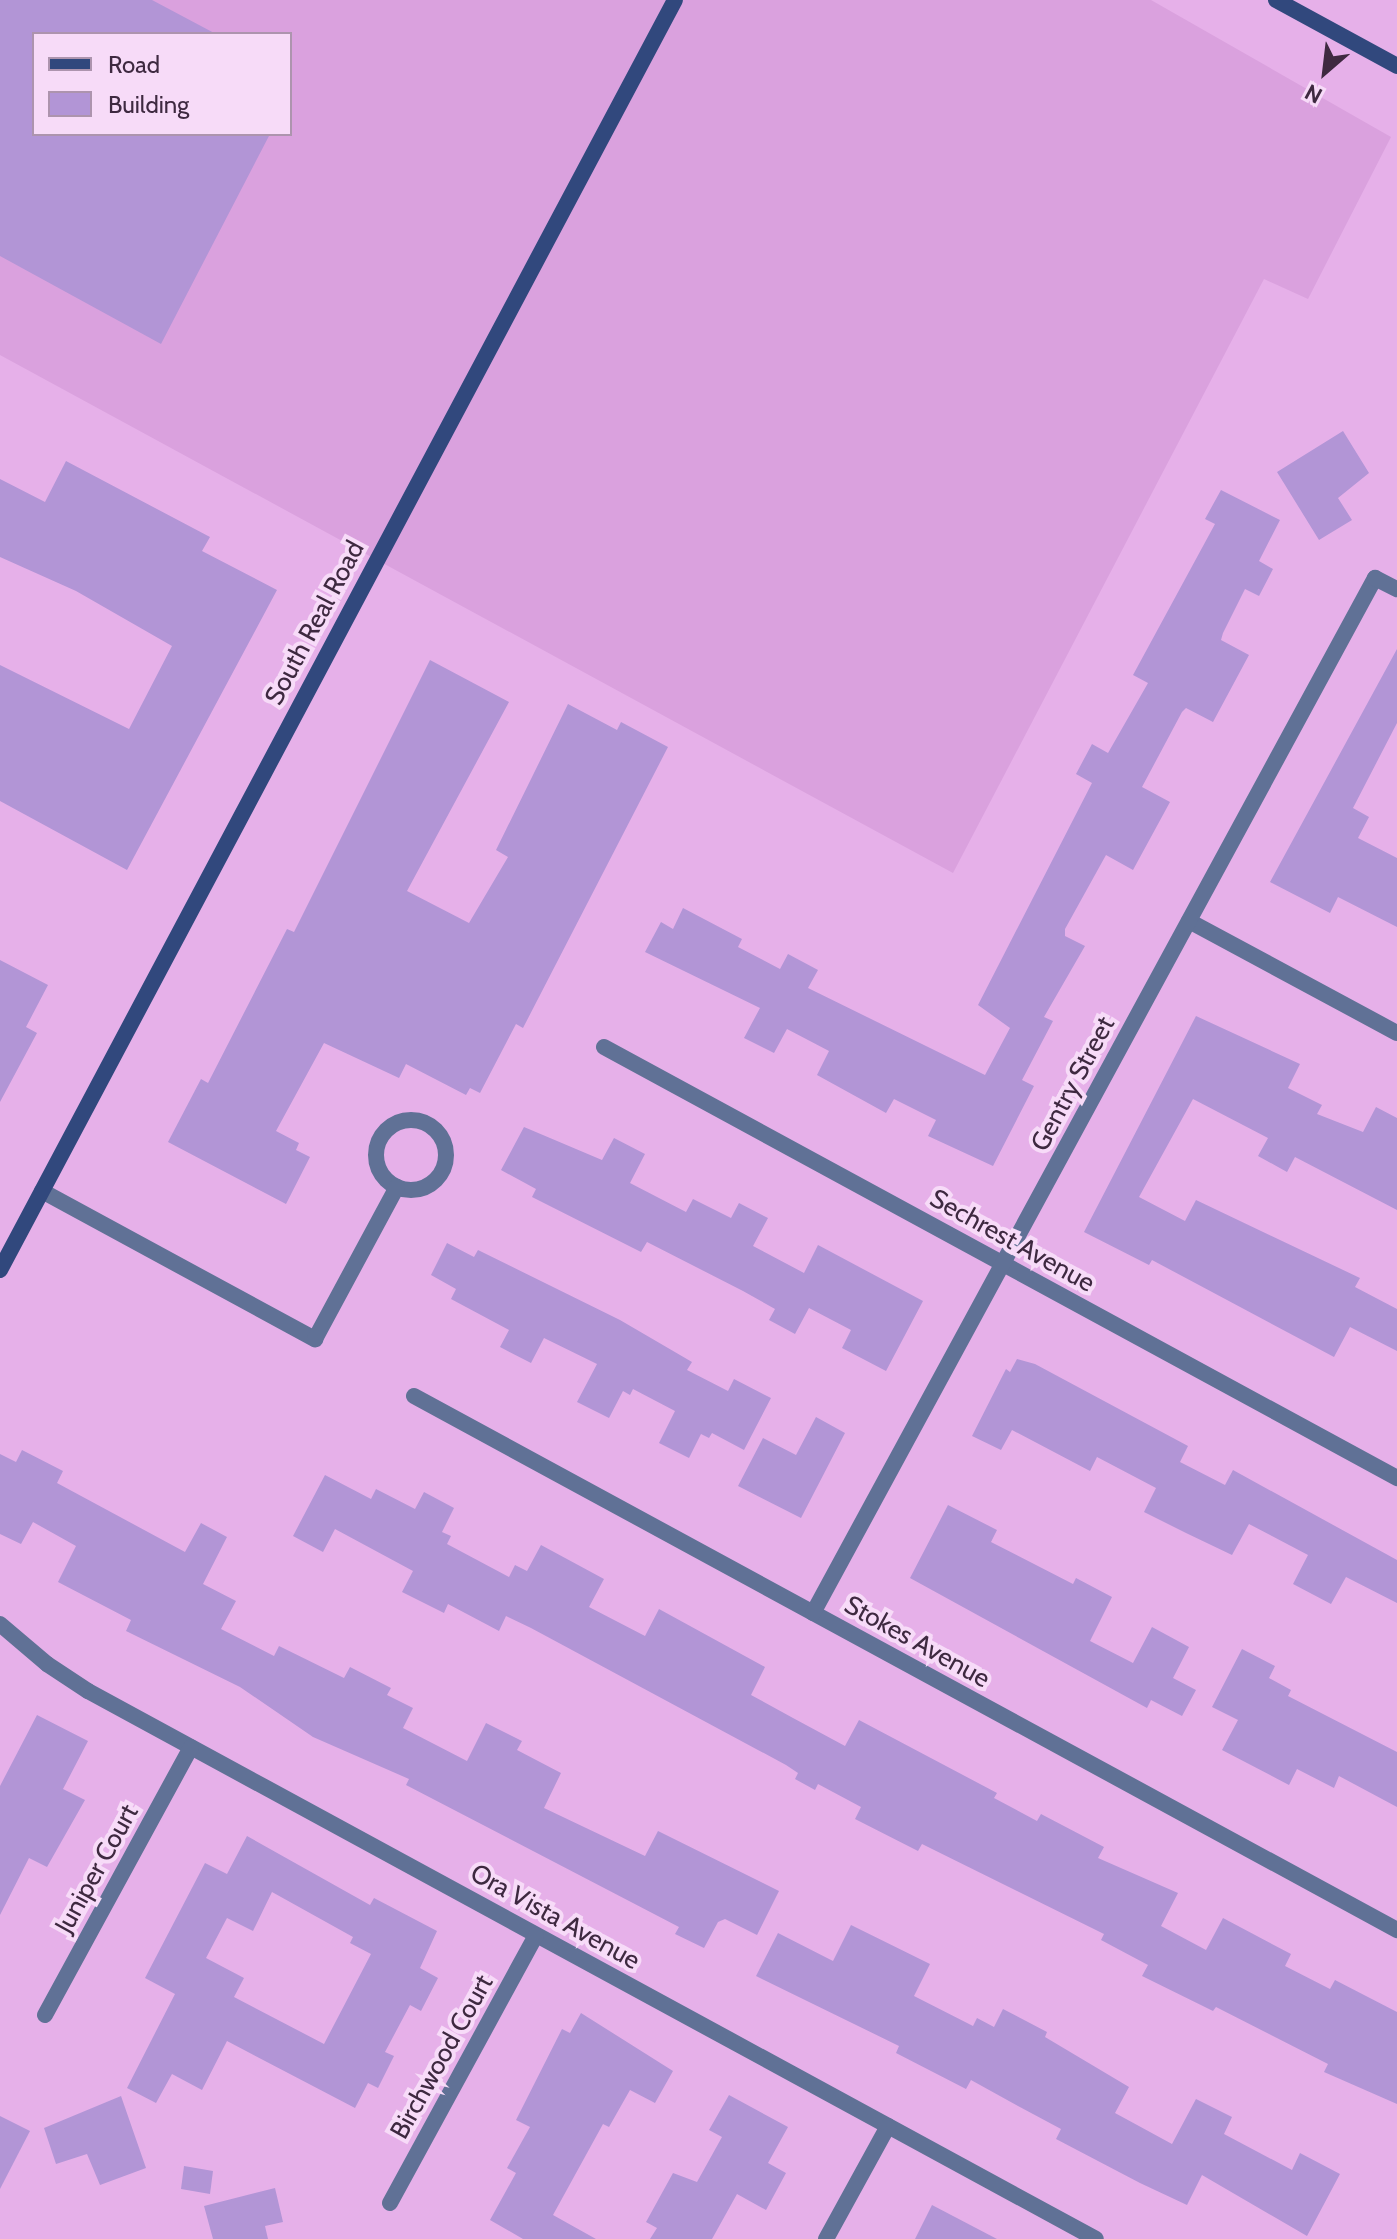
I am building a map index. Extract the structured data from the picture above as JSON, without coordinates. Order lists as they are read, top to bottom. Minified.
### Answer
{"streets":{"street":["South Real Road","Gentry Street","Sechrest Avenue","Stokes Avenue","Juniper Court","Ora Vista Avenue","Birchwood Court"]},"crossings":[["Gentry Street","Sechrest Avenue"],["Gentry Street","Stokes Avenue"],["Juniper Court","Ora Vista Avenue"],["Ora Vista Avenue","Birchwood Court"]],"legend":["Road","Building"],"north":"bottom left"}
